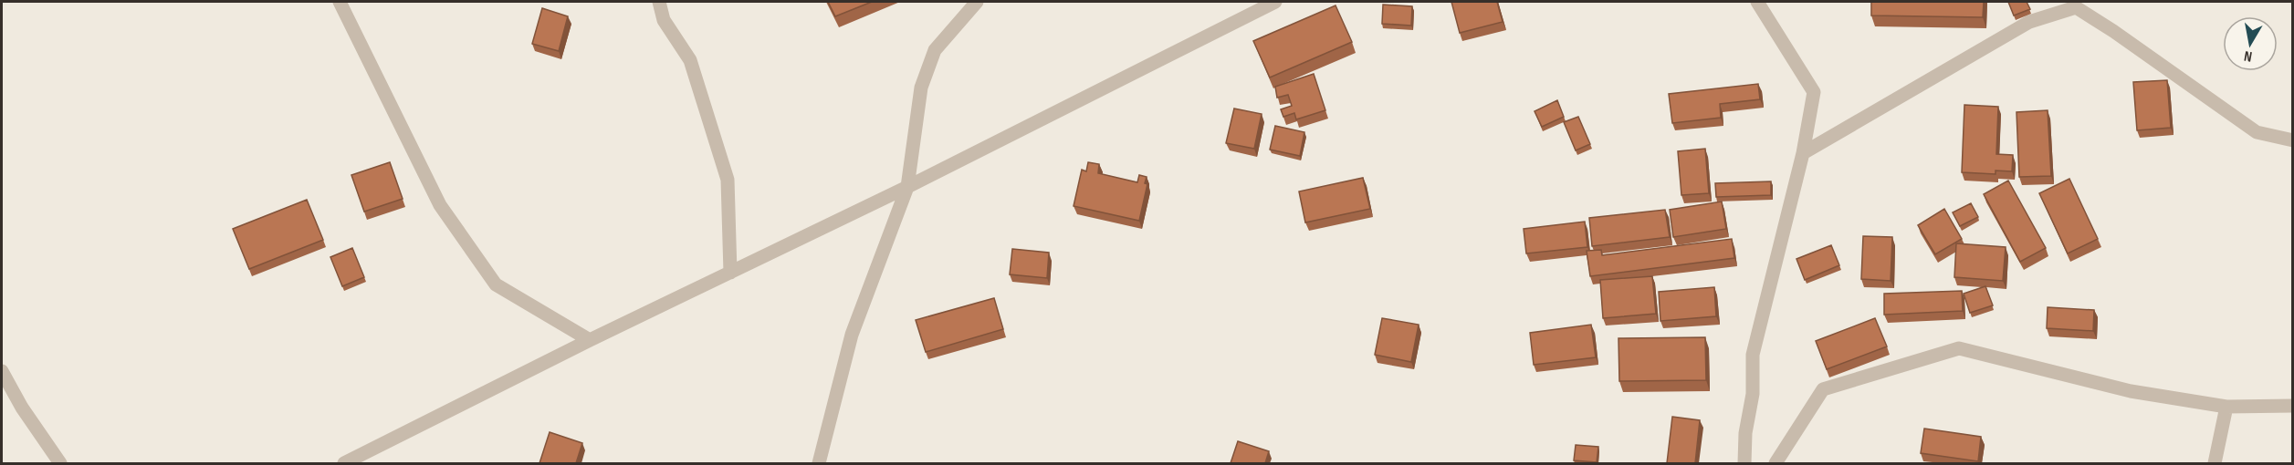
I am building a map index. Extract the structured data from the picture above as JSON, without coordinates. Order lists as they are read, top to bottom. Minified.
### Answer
{"north":"bottom"}
